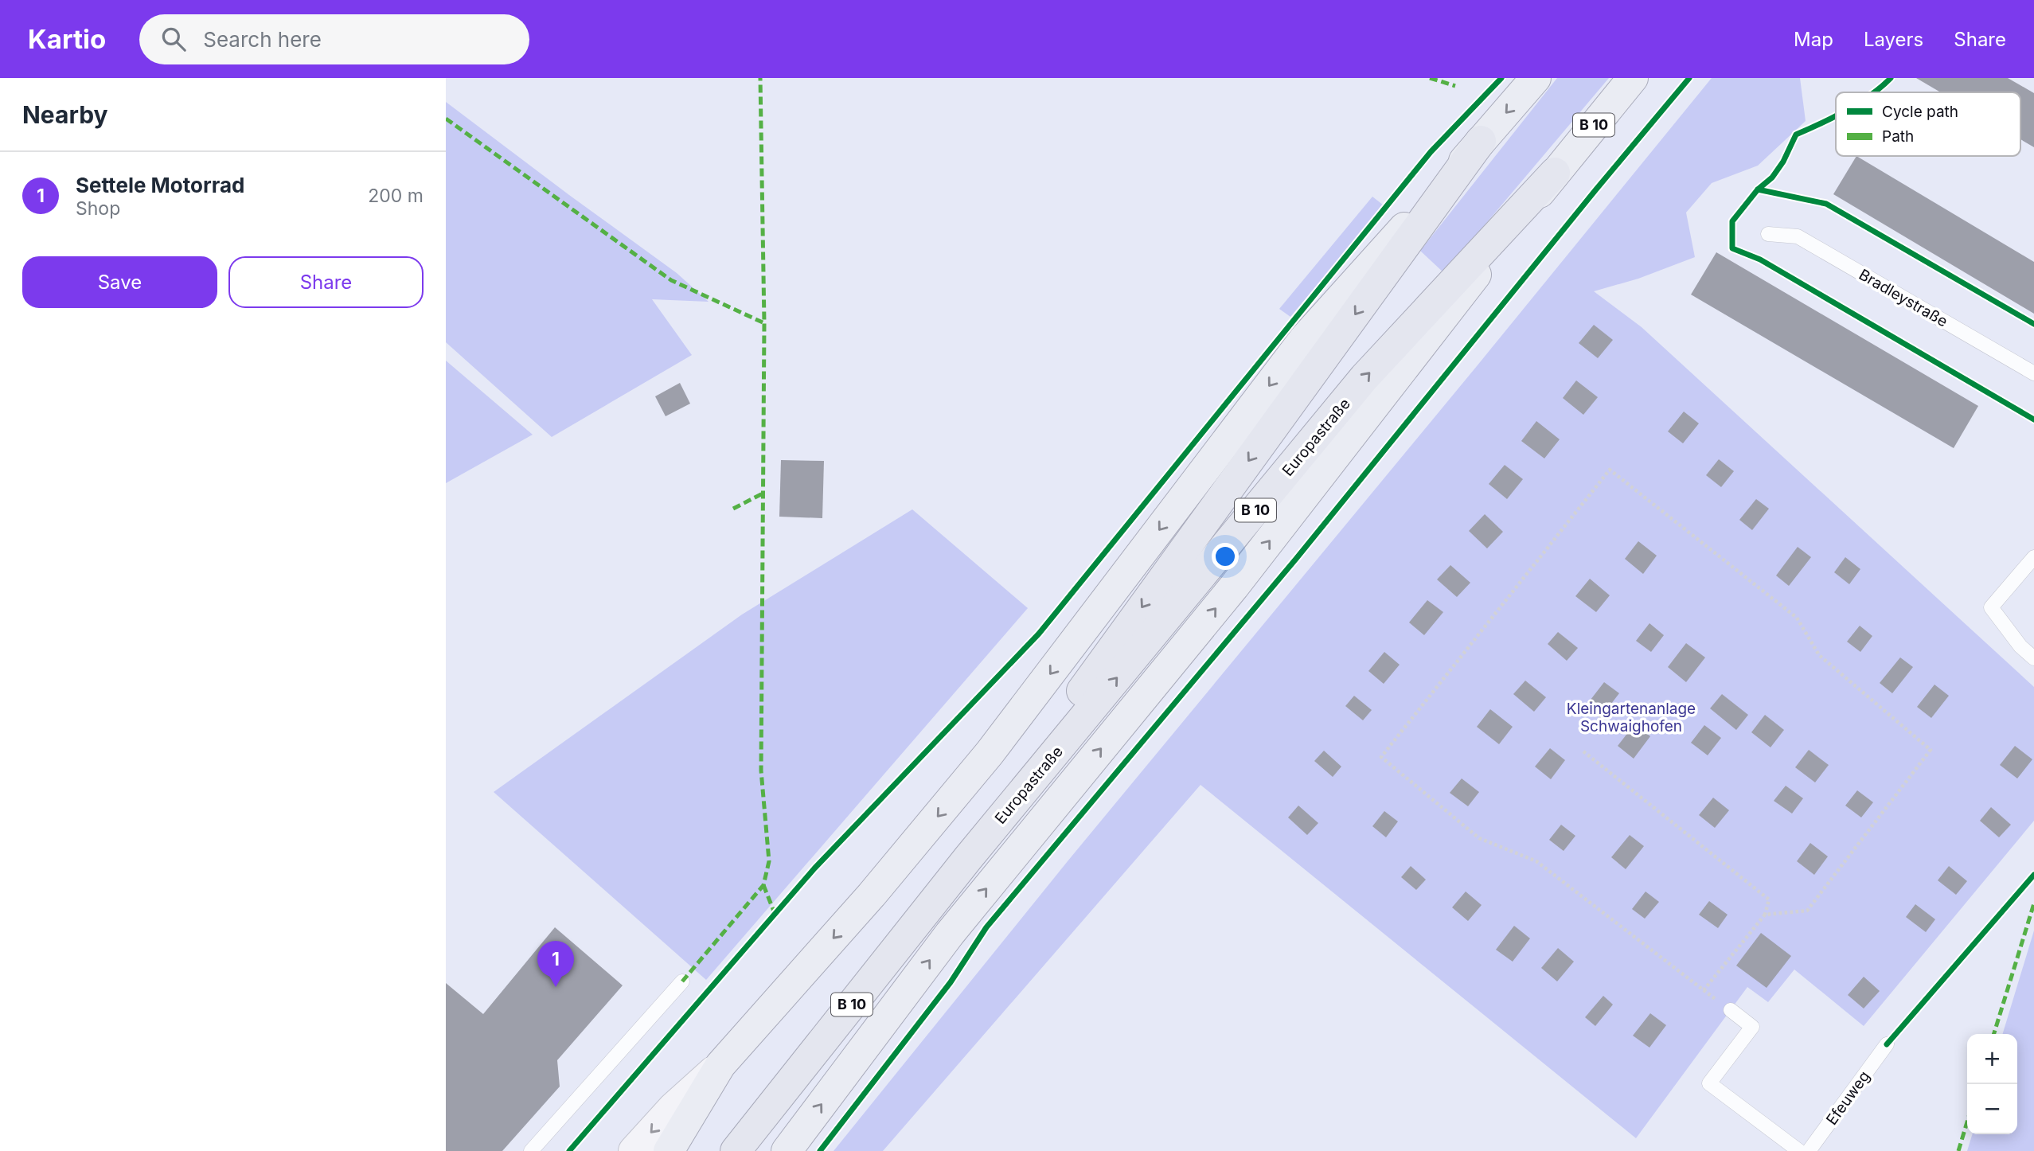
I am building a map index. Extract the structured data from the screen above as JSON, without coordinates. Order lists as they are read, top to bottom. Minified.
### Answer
{"streets":{"highway":["B 10","Europastraße"],"lane":["Bradleystraße","Efeuweg"]},"parks":["Kleingartenanlage Schwaighofen"],"legend":["Cycle path","Path"],"page":{"header":"Kartio","search":"Search here","nav":["Map","Layers","Share"],"heading":"Nearby","list":[{"mark":"1","name":"Settele Motorrad","note":"Shop","value":"200 m"}],"buttons":["Save","Share"],"pins":"1","map_buttons":["+","−"]}}
